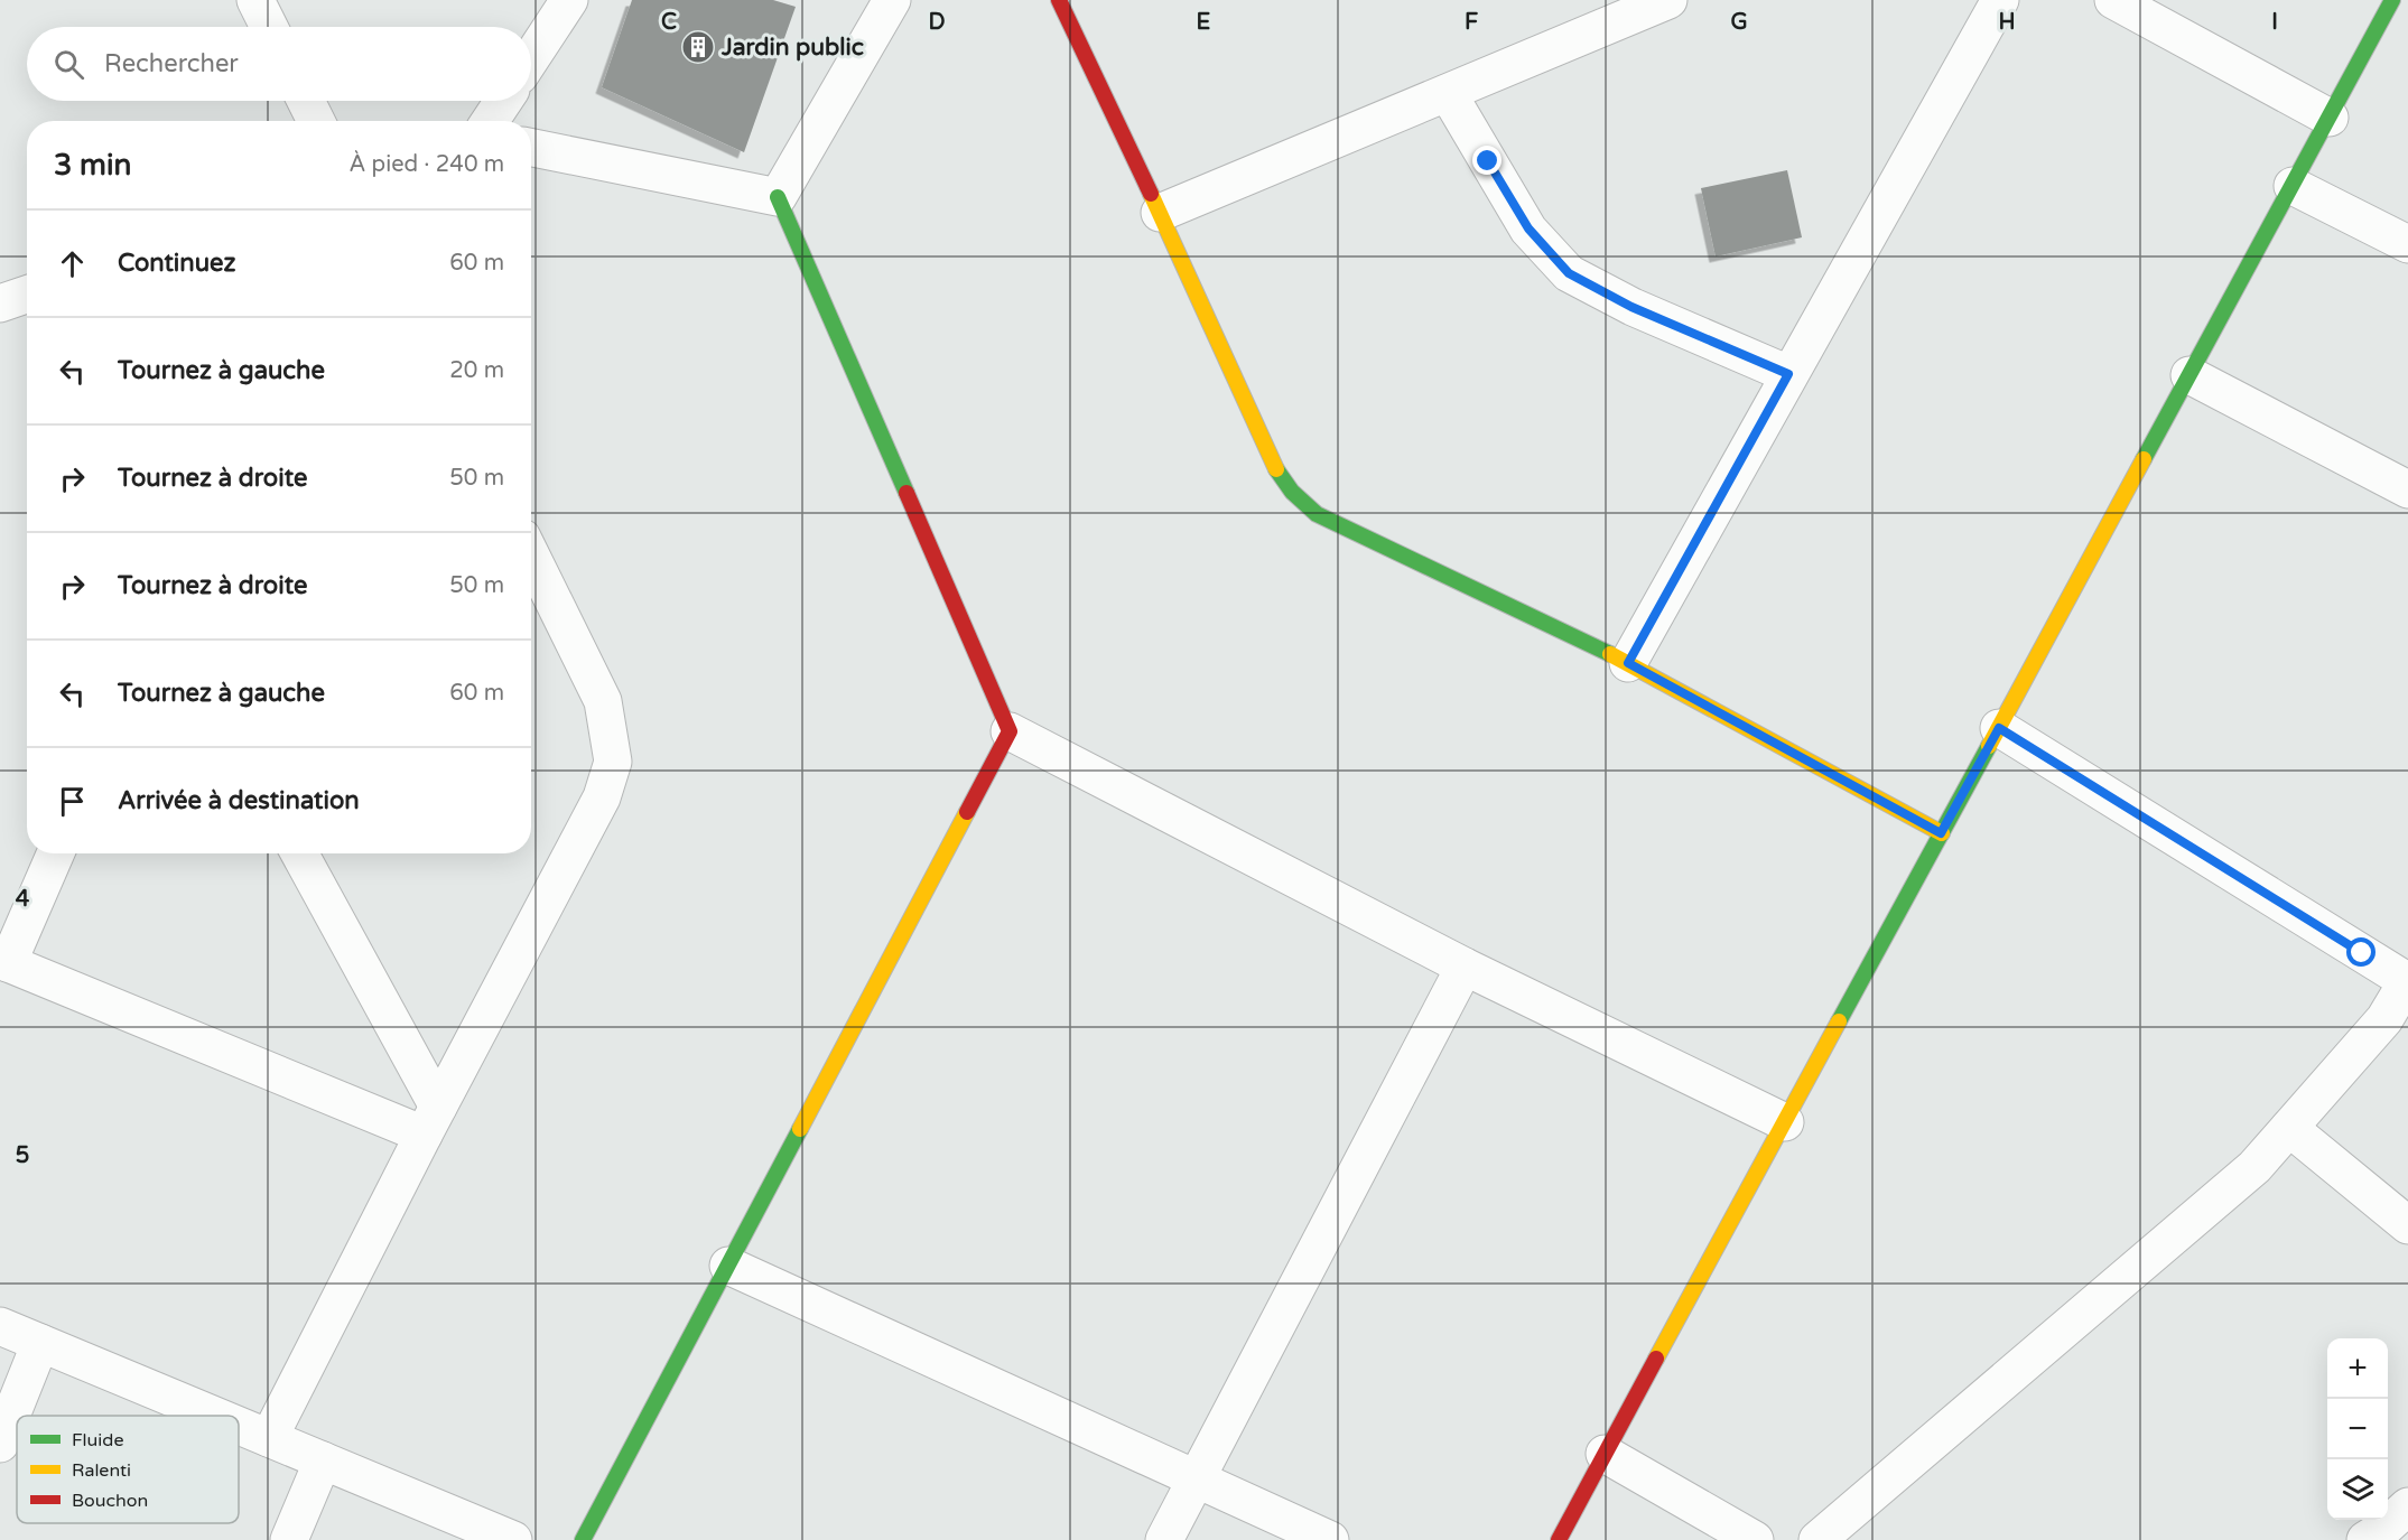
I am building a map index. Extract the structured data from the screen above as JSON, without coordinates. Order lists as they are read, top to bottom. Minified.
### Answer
{"places":{"building":["Jardin public"]},"legend":["Fluide","Ralenti","Bouchon"],"page":{"search":"Rechercher","heading":["3 min","À pied · 240 m"],"list":[["Continuez","60 m"],["Tournez à gauche","20 m"],["Tournez à droite","50 m"],["Tournez à droite","50 m"],["Tournez à gauche","60 m"],"Arrivée à destination"],"map_buttons":["+","−"]},"grid":{"columns":["C","D","E","F","G","H","I"],"rows":["4","5"]}}
